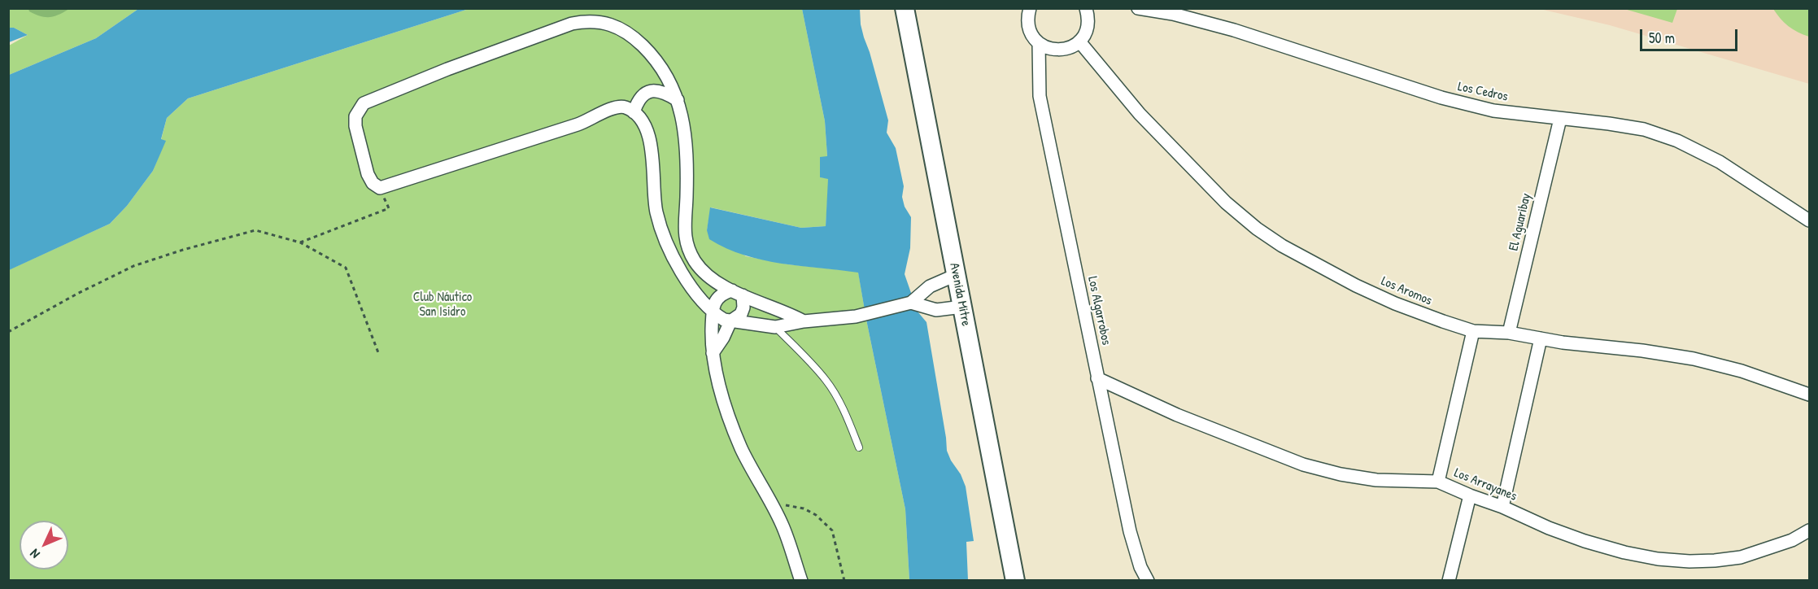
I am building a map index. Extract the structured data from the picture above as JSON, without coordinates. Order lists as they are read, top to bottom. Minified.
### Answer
{"streets":{"street":["Los Cedros","El Aguaribay","Los Aromos","Avenida Mitre","Los Algarrobos","Los Arrayanes"]},"crossings":[["Los Cedros","El Aguaribay"],["El Aguaribay","Los Aromos"],["Los Algarrobos","Los Arrayanes"]],"parks":["Club Náutico San Isidro"],"scale_bar":"50 m","north":"bottom left"}
